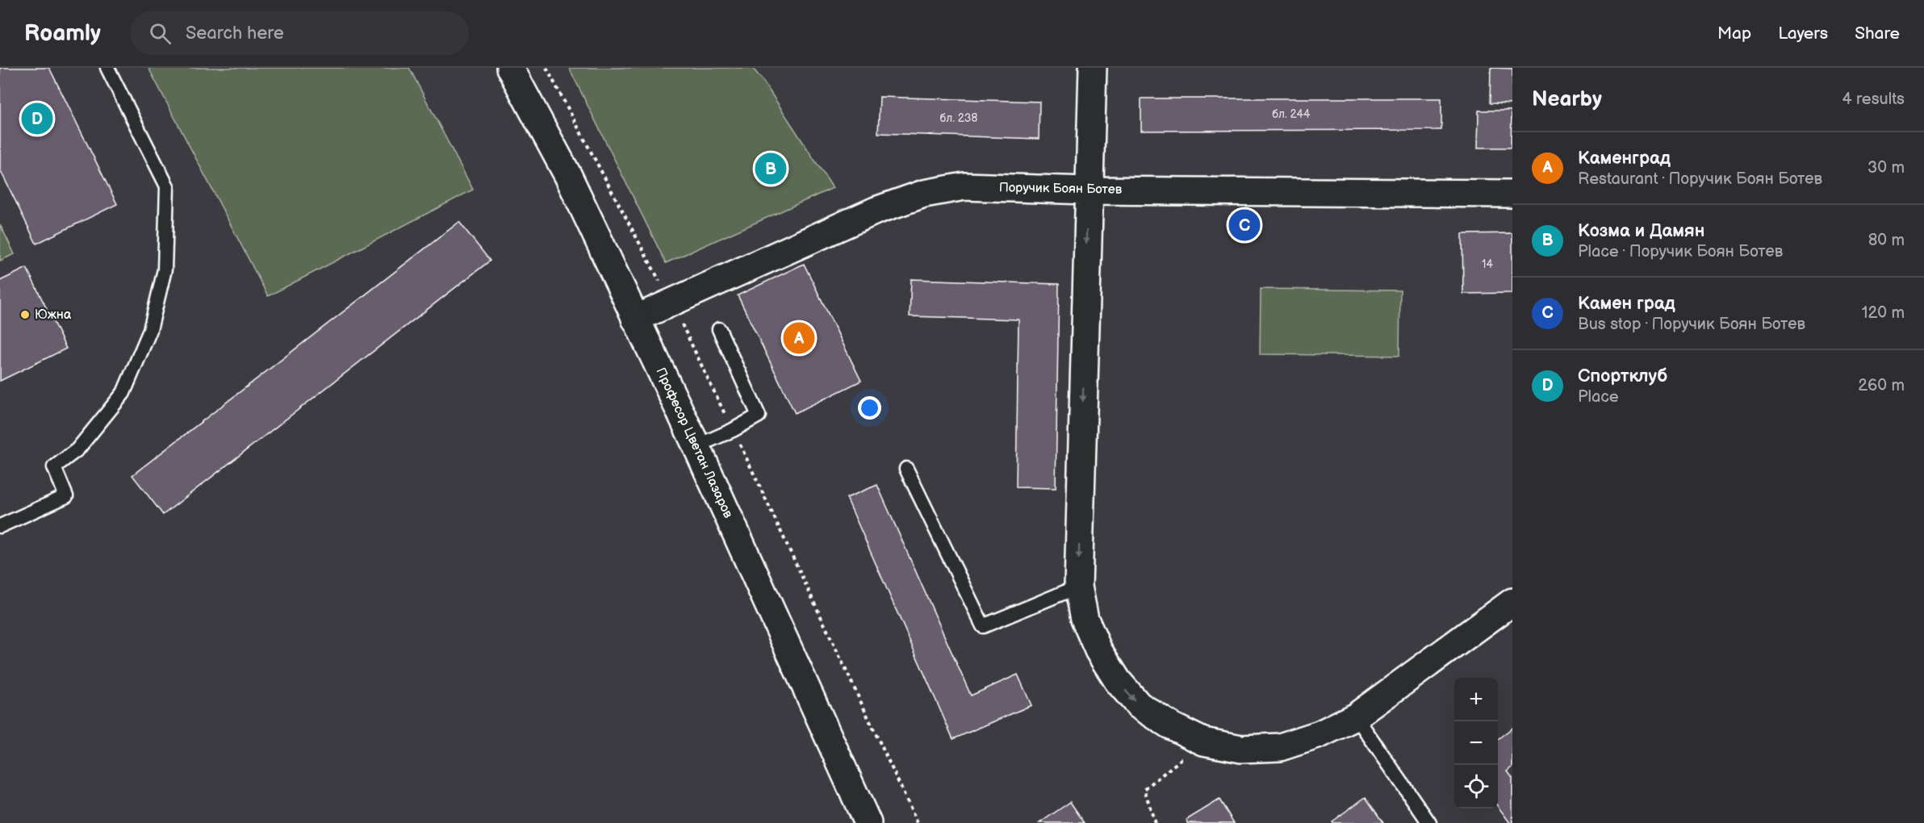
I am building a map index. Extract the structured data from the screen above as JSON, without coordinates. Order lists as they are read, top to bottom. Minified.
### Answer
{"streets":{"street":["Поручик Боян Ботев","Професор Цветан Лазаров"]},"crossings":[["Поручик Боян Ботев","Професор Цветан Лазаров"]],"places":["Южна"],"house_numbers":["бл. 244","бл. 238","14"],"page":{"header":"Roamly","search":"Search here","nav":["Map","Layers","Share"],"heading":["Nearby","4 results"],"pins":["D","B","C","A"],"list":[{"mark":"A","name":"Каменград","note":"Restaurant · Поручик Боян Ботев","value":"30 m"},{"mark":"B","name":"Козма и Дамян","note":"Place · Поручик Боян Ботев","value":"80 m"},{"mark":"C","name":"Камен град","note":"Bus stop · Поручик Боян Ботев","value":"120 m"},{"mark":"D","name":"Спортклуб","note":"Place","value":"260 m"}],"map_buttons":["+","−"]}}
